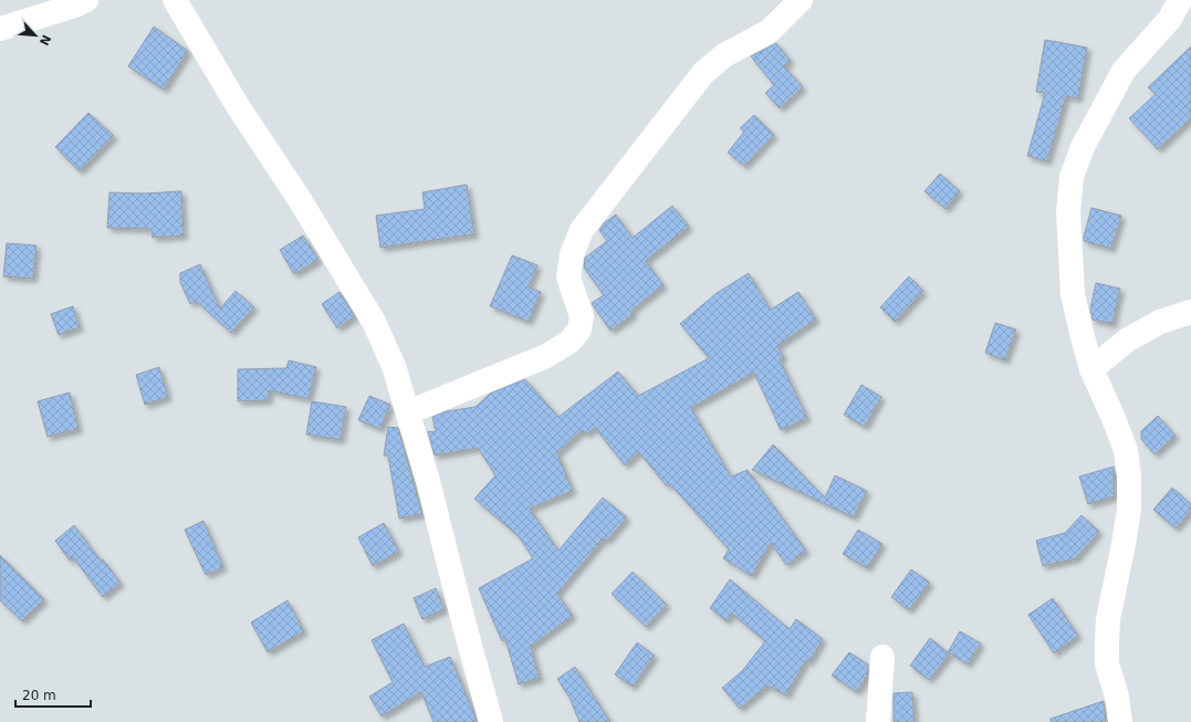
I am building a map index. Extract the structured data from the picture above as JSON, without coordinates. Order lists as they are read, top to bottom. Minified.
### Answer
{"scale_bar":"20 m","north":"bottom right"}
